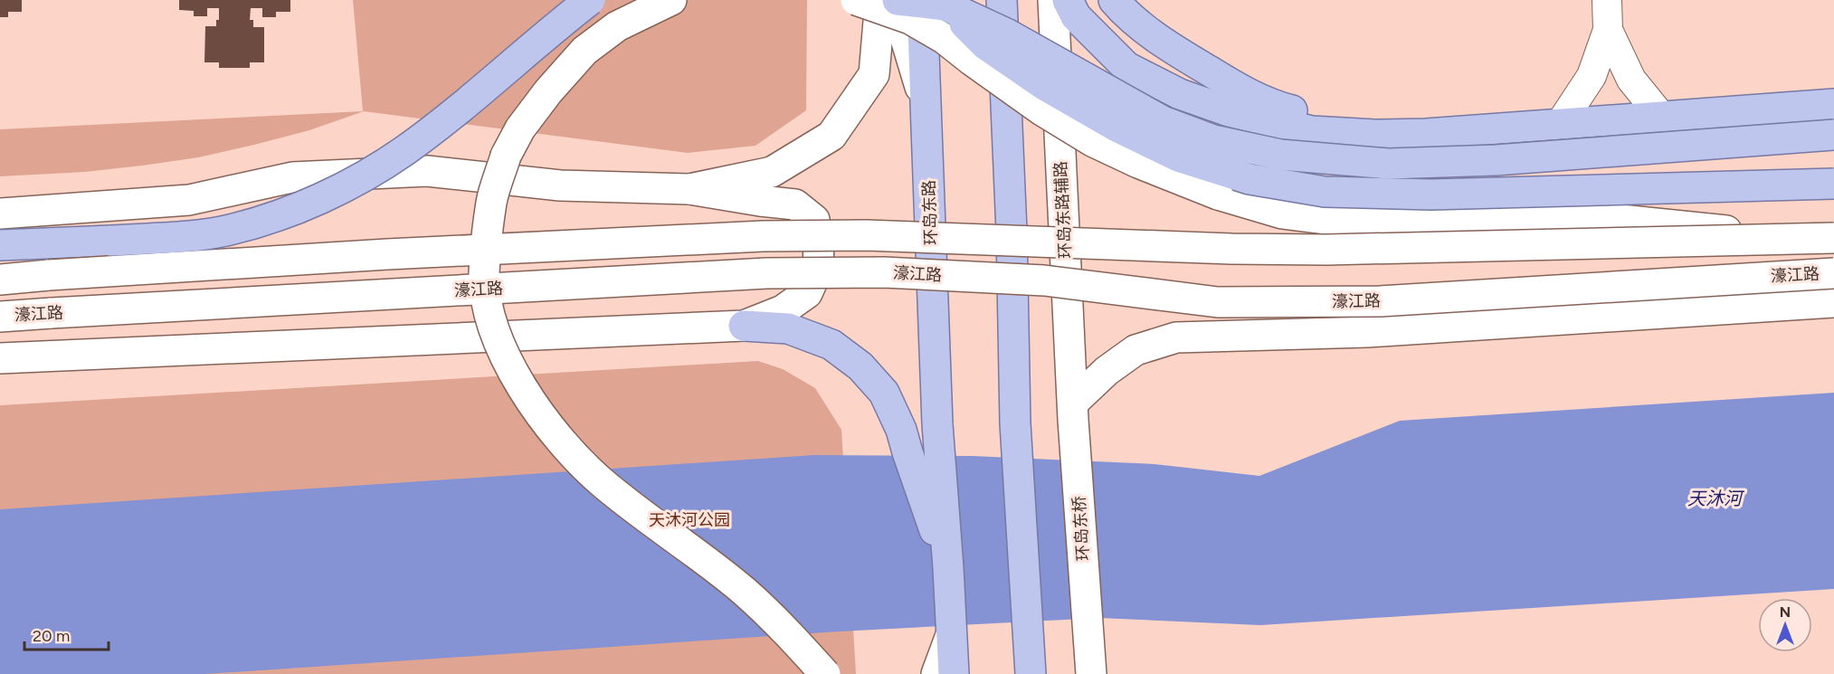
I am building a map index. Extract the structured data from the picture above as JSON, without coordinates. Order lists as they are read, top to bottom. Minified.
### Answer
{"streets":{"main road":["环岛东路辅路","环岛东路","濠江路","环岛东桥"]},"crossings":[["环岛东路辅路","环岛东桥"]],"water":["天沐河"],"parks":["天沐河公园"],"scale_bar":"20 m","north":"top"}
